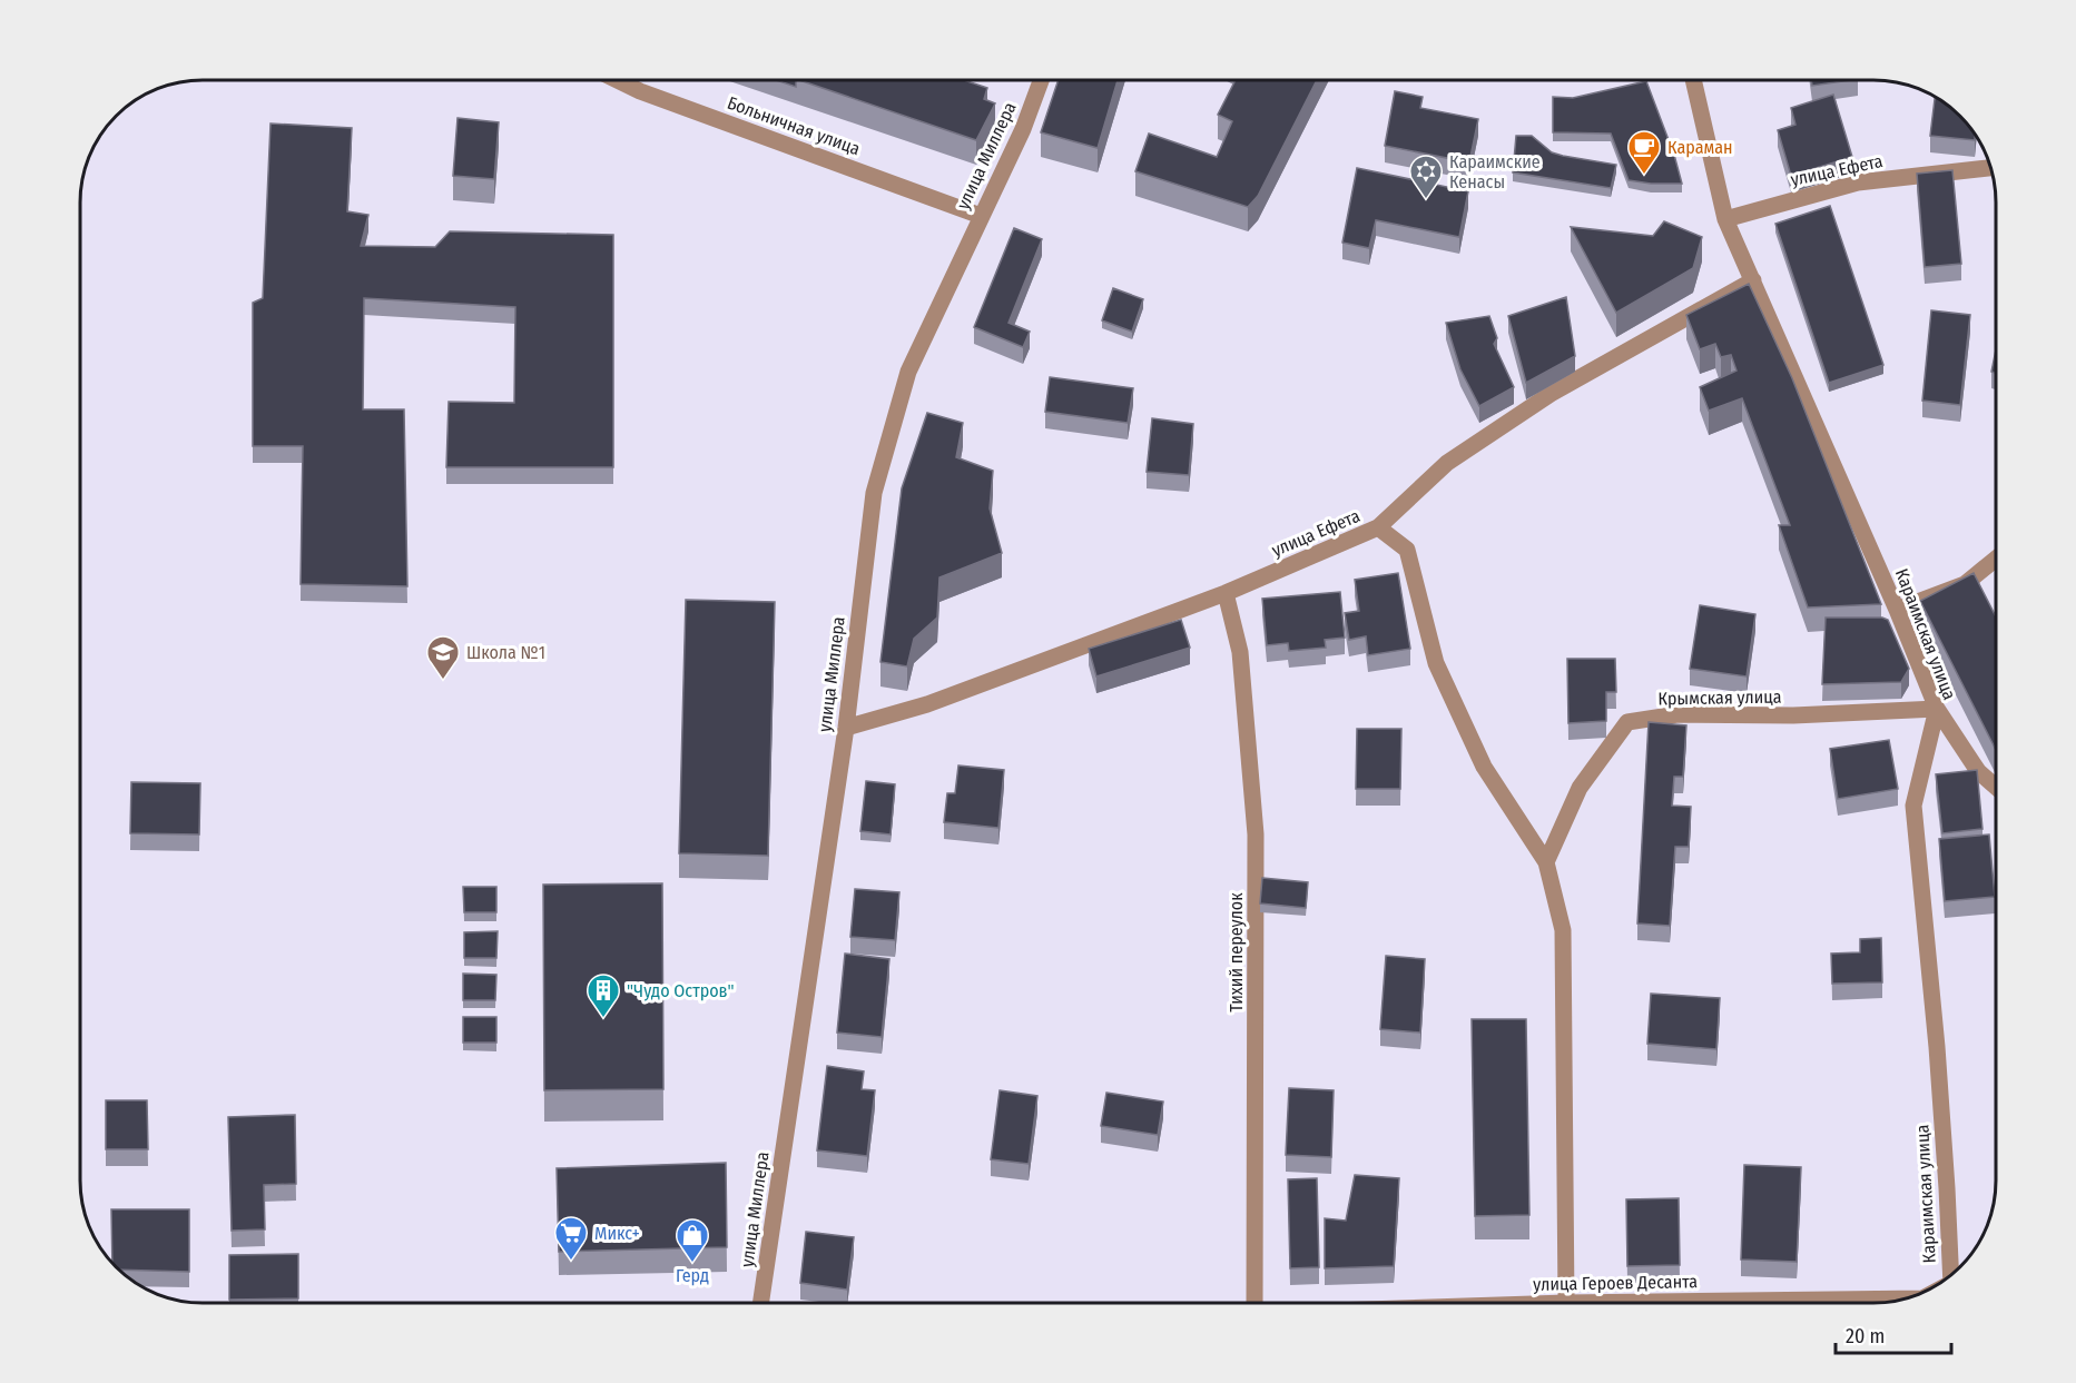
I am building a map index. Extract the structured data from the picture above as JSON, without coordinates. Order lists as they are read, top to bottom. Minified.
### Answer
{"streets":{"street":["Больничная улица","улица Миллера","улица Ефета","Караимская улица","Крымская улица","Тихий переулок","улица Героев Десанта"]},"crossings":[["Больничная улица","улица Миллера"],["улица Миллера","улица Ефета"],["улица Ефета","Караимская улица"],["улица Ефета","Тихий переулок"],["Караимская улица","Крымская улица"]],"places":{"cafe":["Караман"],"synagogue":["Караимские Кенасы"],"school or university":["Школа №1"],"building":["\"Чудо Остров\""],"supermarket":["Микс+"],"shop":["Герд"]},"scale_bar":"20 m"}
